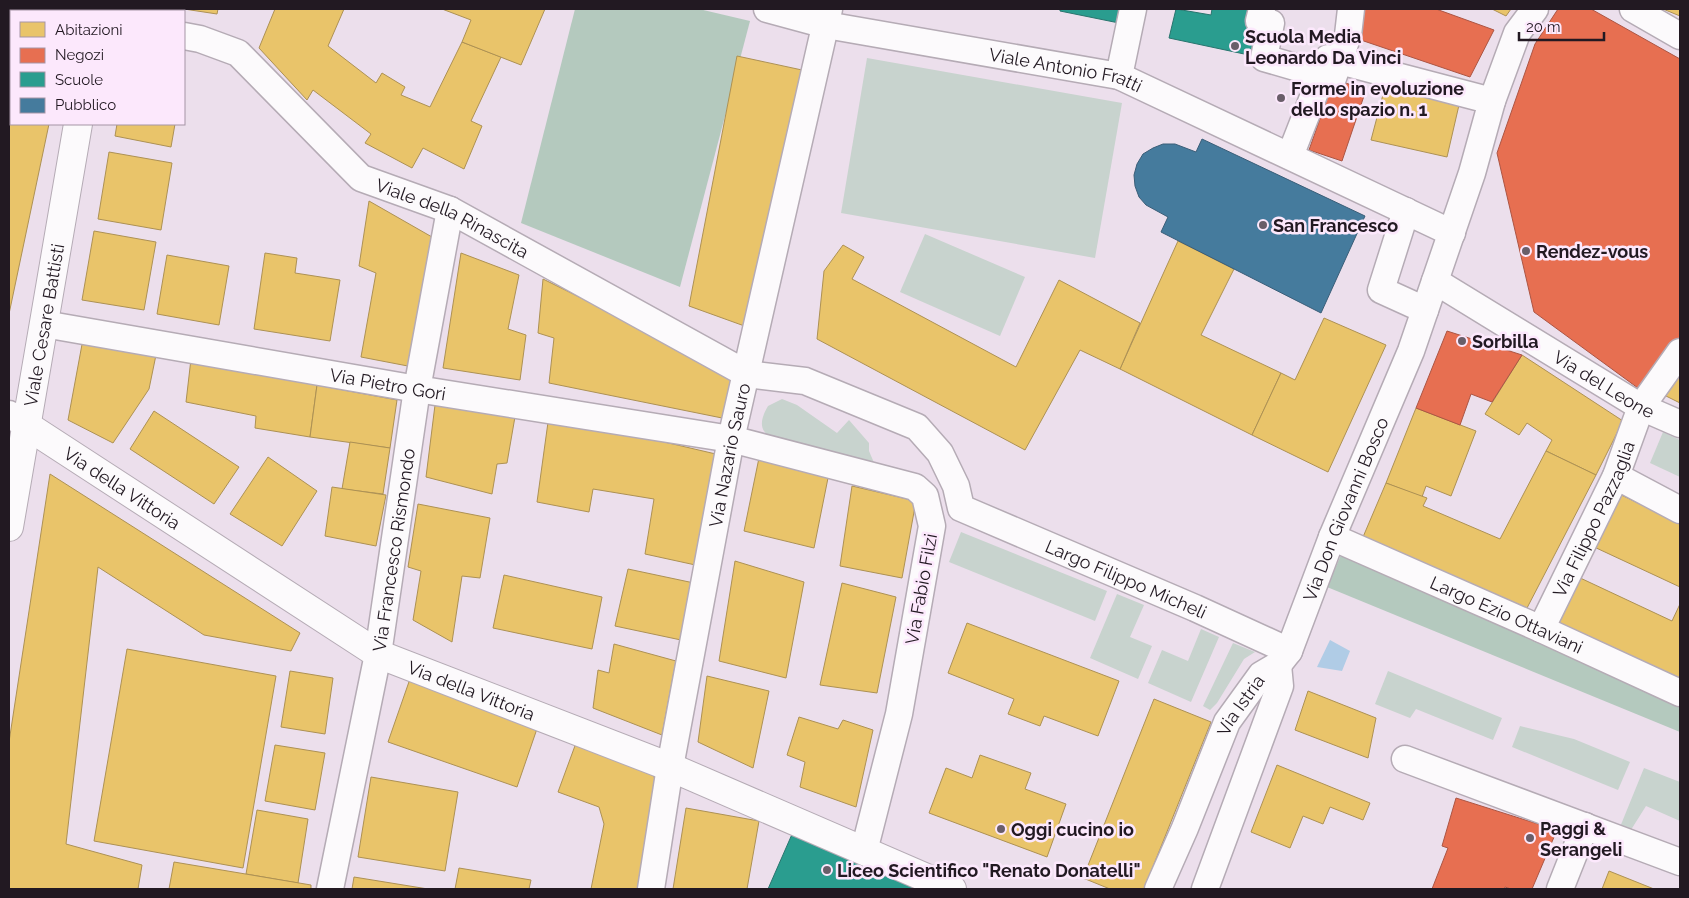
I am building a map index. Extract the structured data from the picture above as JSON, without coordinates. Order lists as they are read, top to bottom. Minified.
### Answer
{"streets":{"street":["Viale Antonio Fratti","Viale della Rinascita","Viale Cesare Battisti","Via del Leone","Via Pietro Gori","Via Nazario Sauro","Via della Vittoria","Via Don Giovanni Bosco","Via Filippo Pazzaglia","Via Francesco Rismondo","Largo Filippo Micheli","Via Fabio Filzi","Largo Ezio Ottaviani","Via Istria"]},"crossings":[["Viale Antonio Fratti","Via Nazario Sauro"],["Viale Antonio Fratti","Via Don Giovanni Bosco"],["Viale della Rinascita","Via Nazario Sauro"],["Viale della Rinascita","Via Francesco Rismondo"],["Viale Cesare Battisti","Via Pietro Gori"],["Viale Cesare Battisti","Via della Vittoria"],["Via del Leone","Via Don Giovanni Bosco"],["Via del Leone","Via Filippo Pazzaglia"],["Via Pietro Gori","Via Nazario Sauro"],["Via Pietro Gori","Via Francesco Rismondo"],["Via Nazario Sauro","Via della Vittoria"],["Via della Vittoria","Via Francesco Rismondo"],["Via della Vittoria","Via Fabio Filzi"],["Via Don Giovanni Bosco","Largo Filippo Micheli"],["Via Don Giovanni Bosco","Largo Ezio Ottaviani"],["Via Don Giovanni Bosco","Via Istria"],["Via Filippo Pazzaglia","Largo Ezio Ottaviani"],["Largo Filippo Micheli","Via Fabio Filzi"],["Largo Filippo Micheli","Via Istria"]],"places":["Scuola Media Leonardo Da Vinci","Forme in evoluzione dello spazio n. 1","San Francesco","Rendez-vous","Sorbilla","Oggi cucino io","Paggi & Serangeli","Liceo Scientifico \"Renato Donatelli\""],"legend":["Abitazioni","Negozi","Scuole","Pubblico"],"scale_bar":"20 m"}
